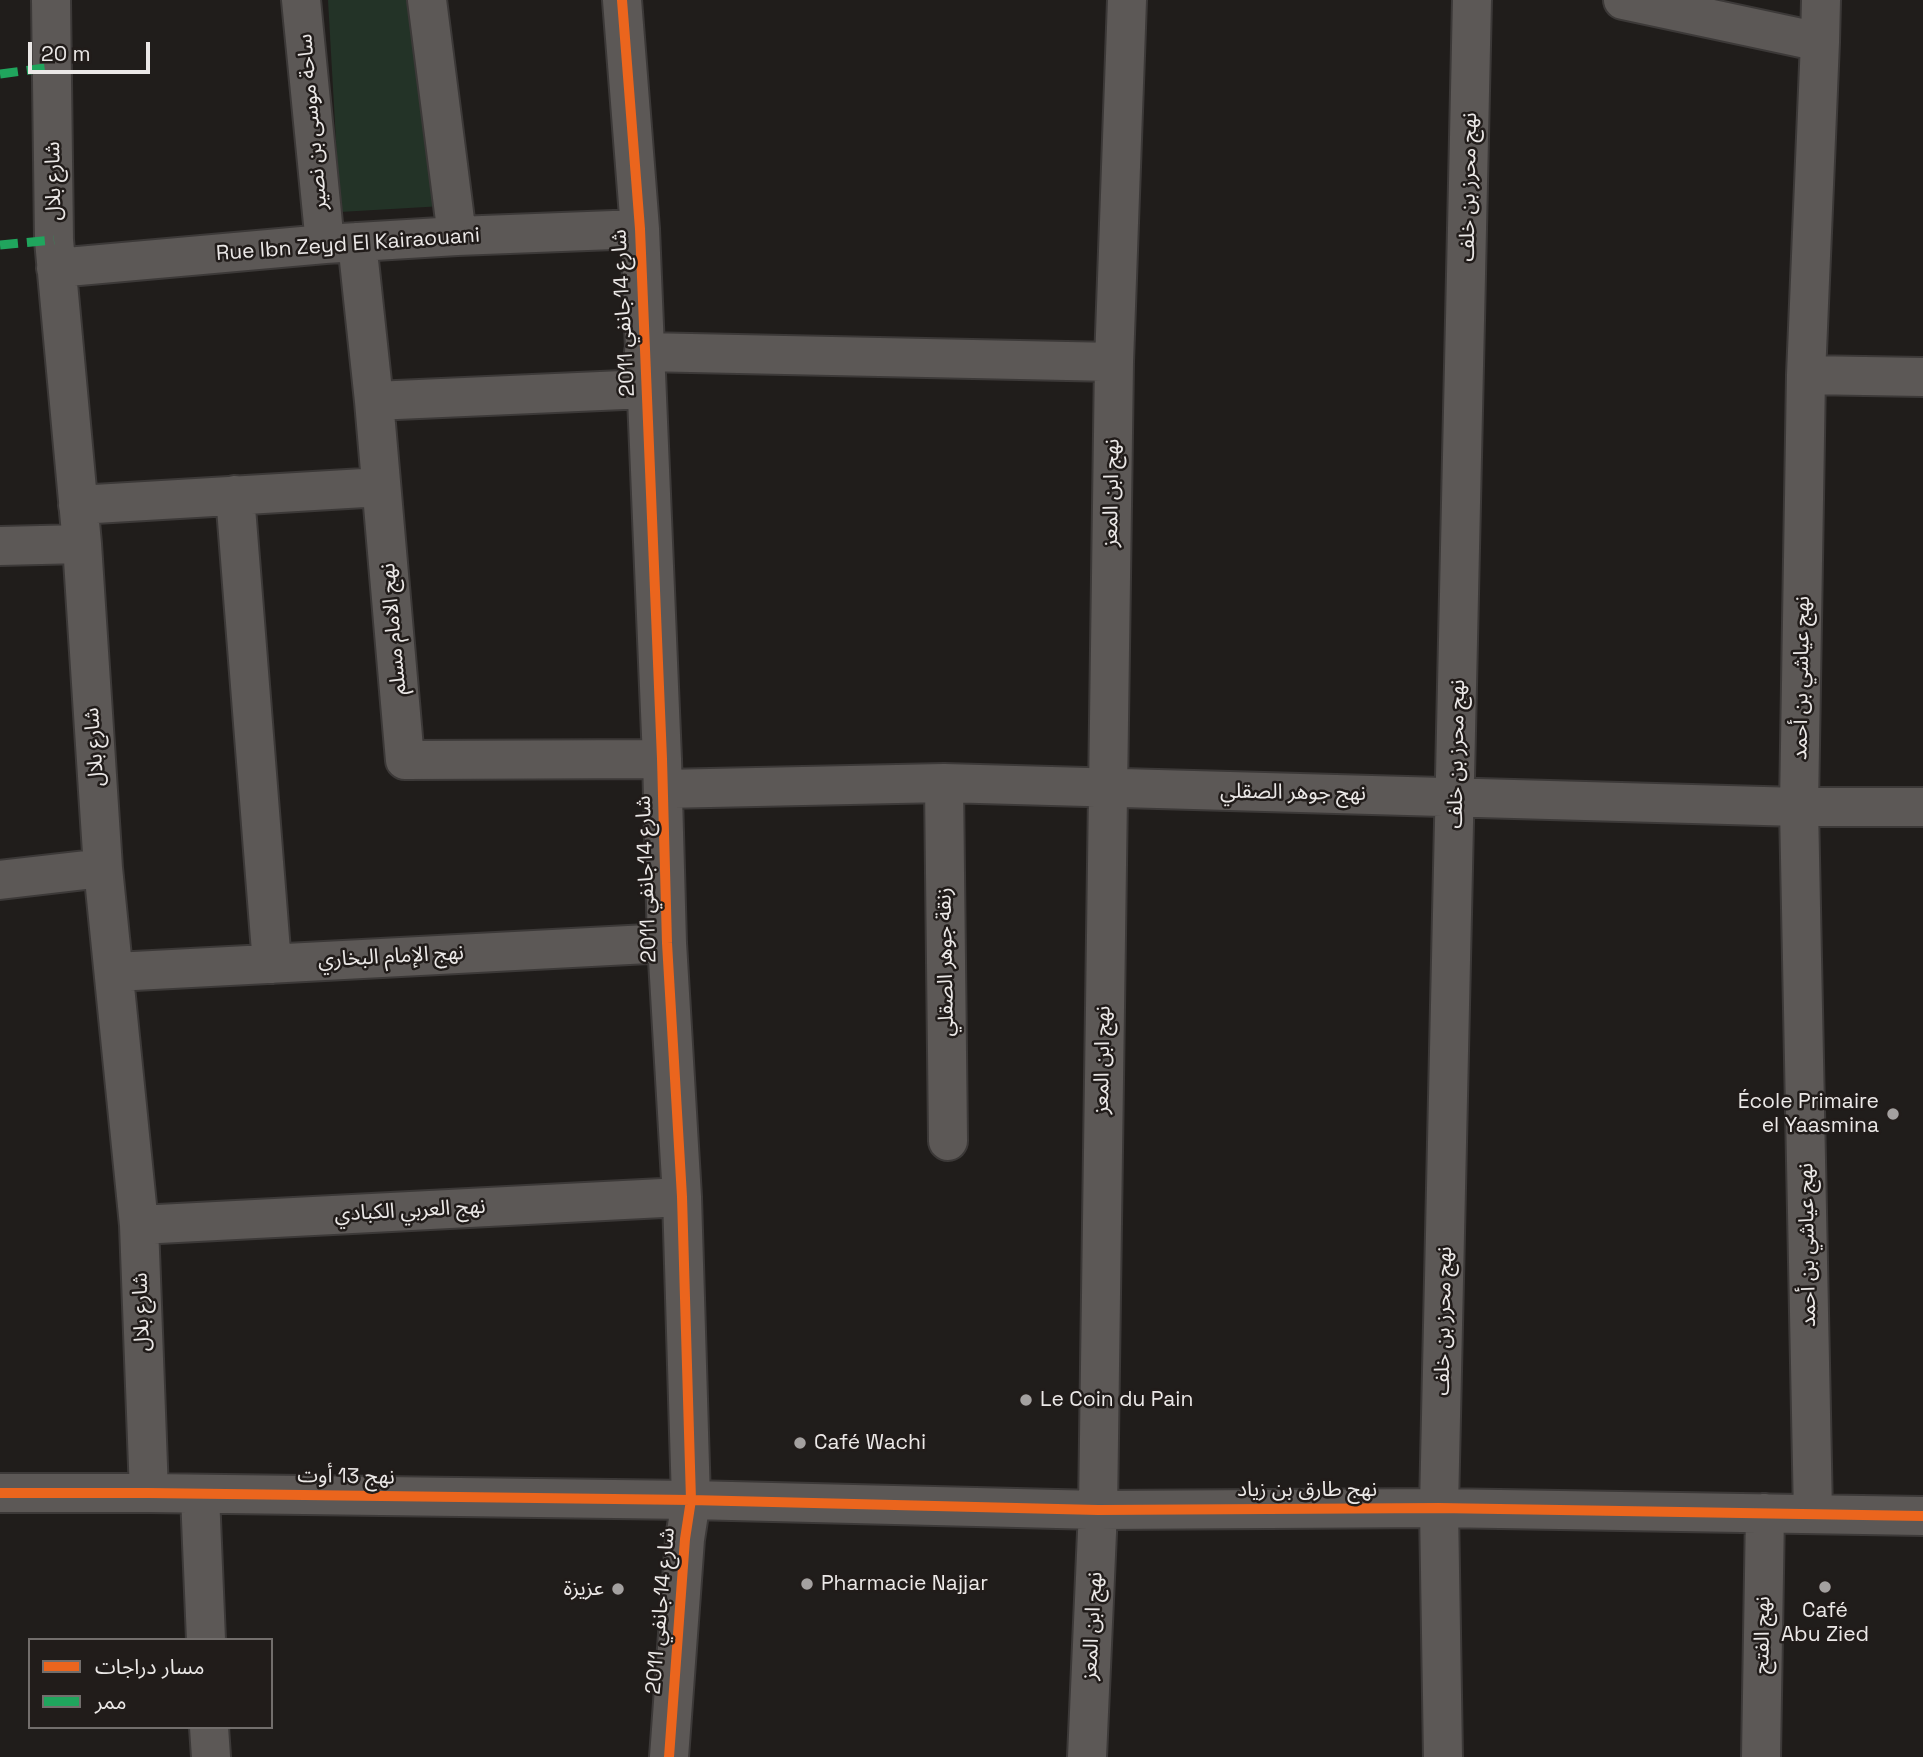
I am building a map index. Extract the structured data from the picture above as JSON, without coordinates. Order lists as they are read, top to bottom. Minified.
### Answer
{"streets":{"street":["ساحة موسى بن نصير","شارع بلال","نهج محرز بن خلف","Rue Ibn Zeyd El Kairaouani","شارع 14جانفي 2011","نهج ابن المعز","نهج الامام مسلم","نهج عياشي بن أحمد","نهج جوهر الصقلي","نهج الإمام البخاري","زنقة جوهر الصقلي","نهج العربي الكبادي","نهج 13 أوت","نهج طارق بن زياد","نهج الفتح"]},"crossings":[["ساحة موسى بن نصير","Rue Ibn Zeyd El Kairaouani"],["ساحة موسى بن نصير","نهج الامام مسلم"],["شارع بلال","Rue Ibn Zeyd El Kairaouani"],["شارع بلال","نهج الإمام البخاري"],["شارع بلال","نهج العربي الكبادي"],["شارع بلال","نهج 13 أوت"],["نهج محرز بن خلف","نهج جوهر الصقلي"],["نهج محرز بن خلف","نهج طارق بن زياد"],["Rue Ibn Zeyd El Kairaouani","شارع 14جانفي 2011"],["Rue Ibn Zeyd El Kairaouani","نهج الامام مسلم"],["شارع 14جانفي 2011","نهج الامام مسلم"],["شارع 14جانفي 2011","نهج جوهر الصقلي"],["شارع 14جانفي 2011","نهج الإمام البخاري"],["شارع 14جانفي 2011","نهج العربي الكبادي"],["شارع 14جانفي 2011","نهج 13 أوت"],["شارع 14جانفي 2011","نهج طارق بن زياد"],["نهج ابن المعز","نهج جوهر الصقلي"],["نهج ابن المعز","نهج طارق بن زياد"],["نهج الامام مسلم","نهج جوهر الصقلي"],["نهج عياشي بن أحمد","نهج جوهر الصقلي"],["نهج عياشي بن أحمد","نهج طارق بن زياد"],["نهج جوهر الصقلي","زنقة جوهر الصقلي"],["نهج 13 أوت","نهج طارق بن زياد"],["نهج طارق بن زياد","نهج الفتح"]],"places":["École Primaire el Yaasmina","Le Coin du Pain","Café Wachi","Pharmacie Najjar","Café Abu Zied","عزيزة"],"legend":["مسار دراجات","ممر"],"scale_bar":"20 m"}
